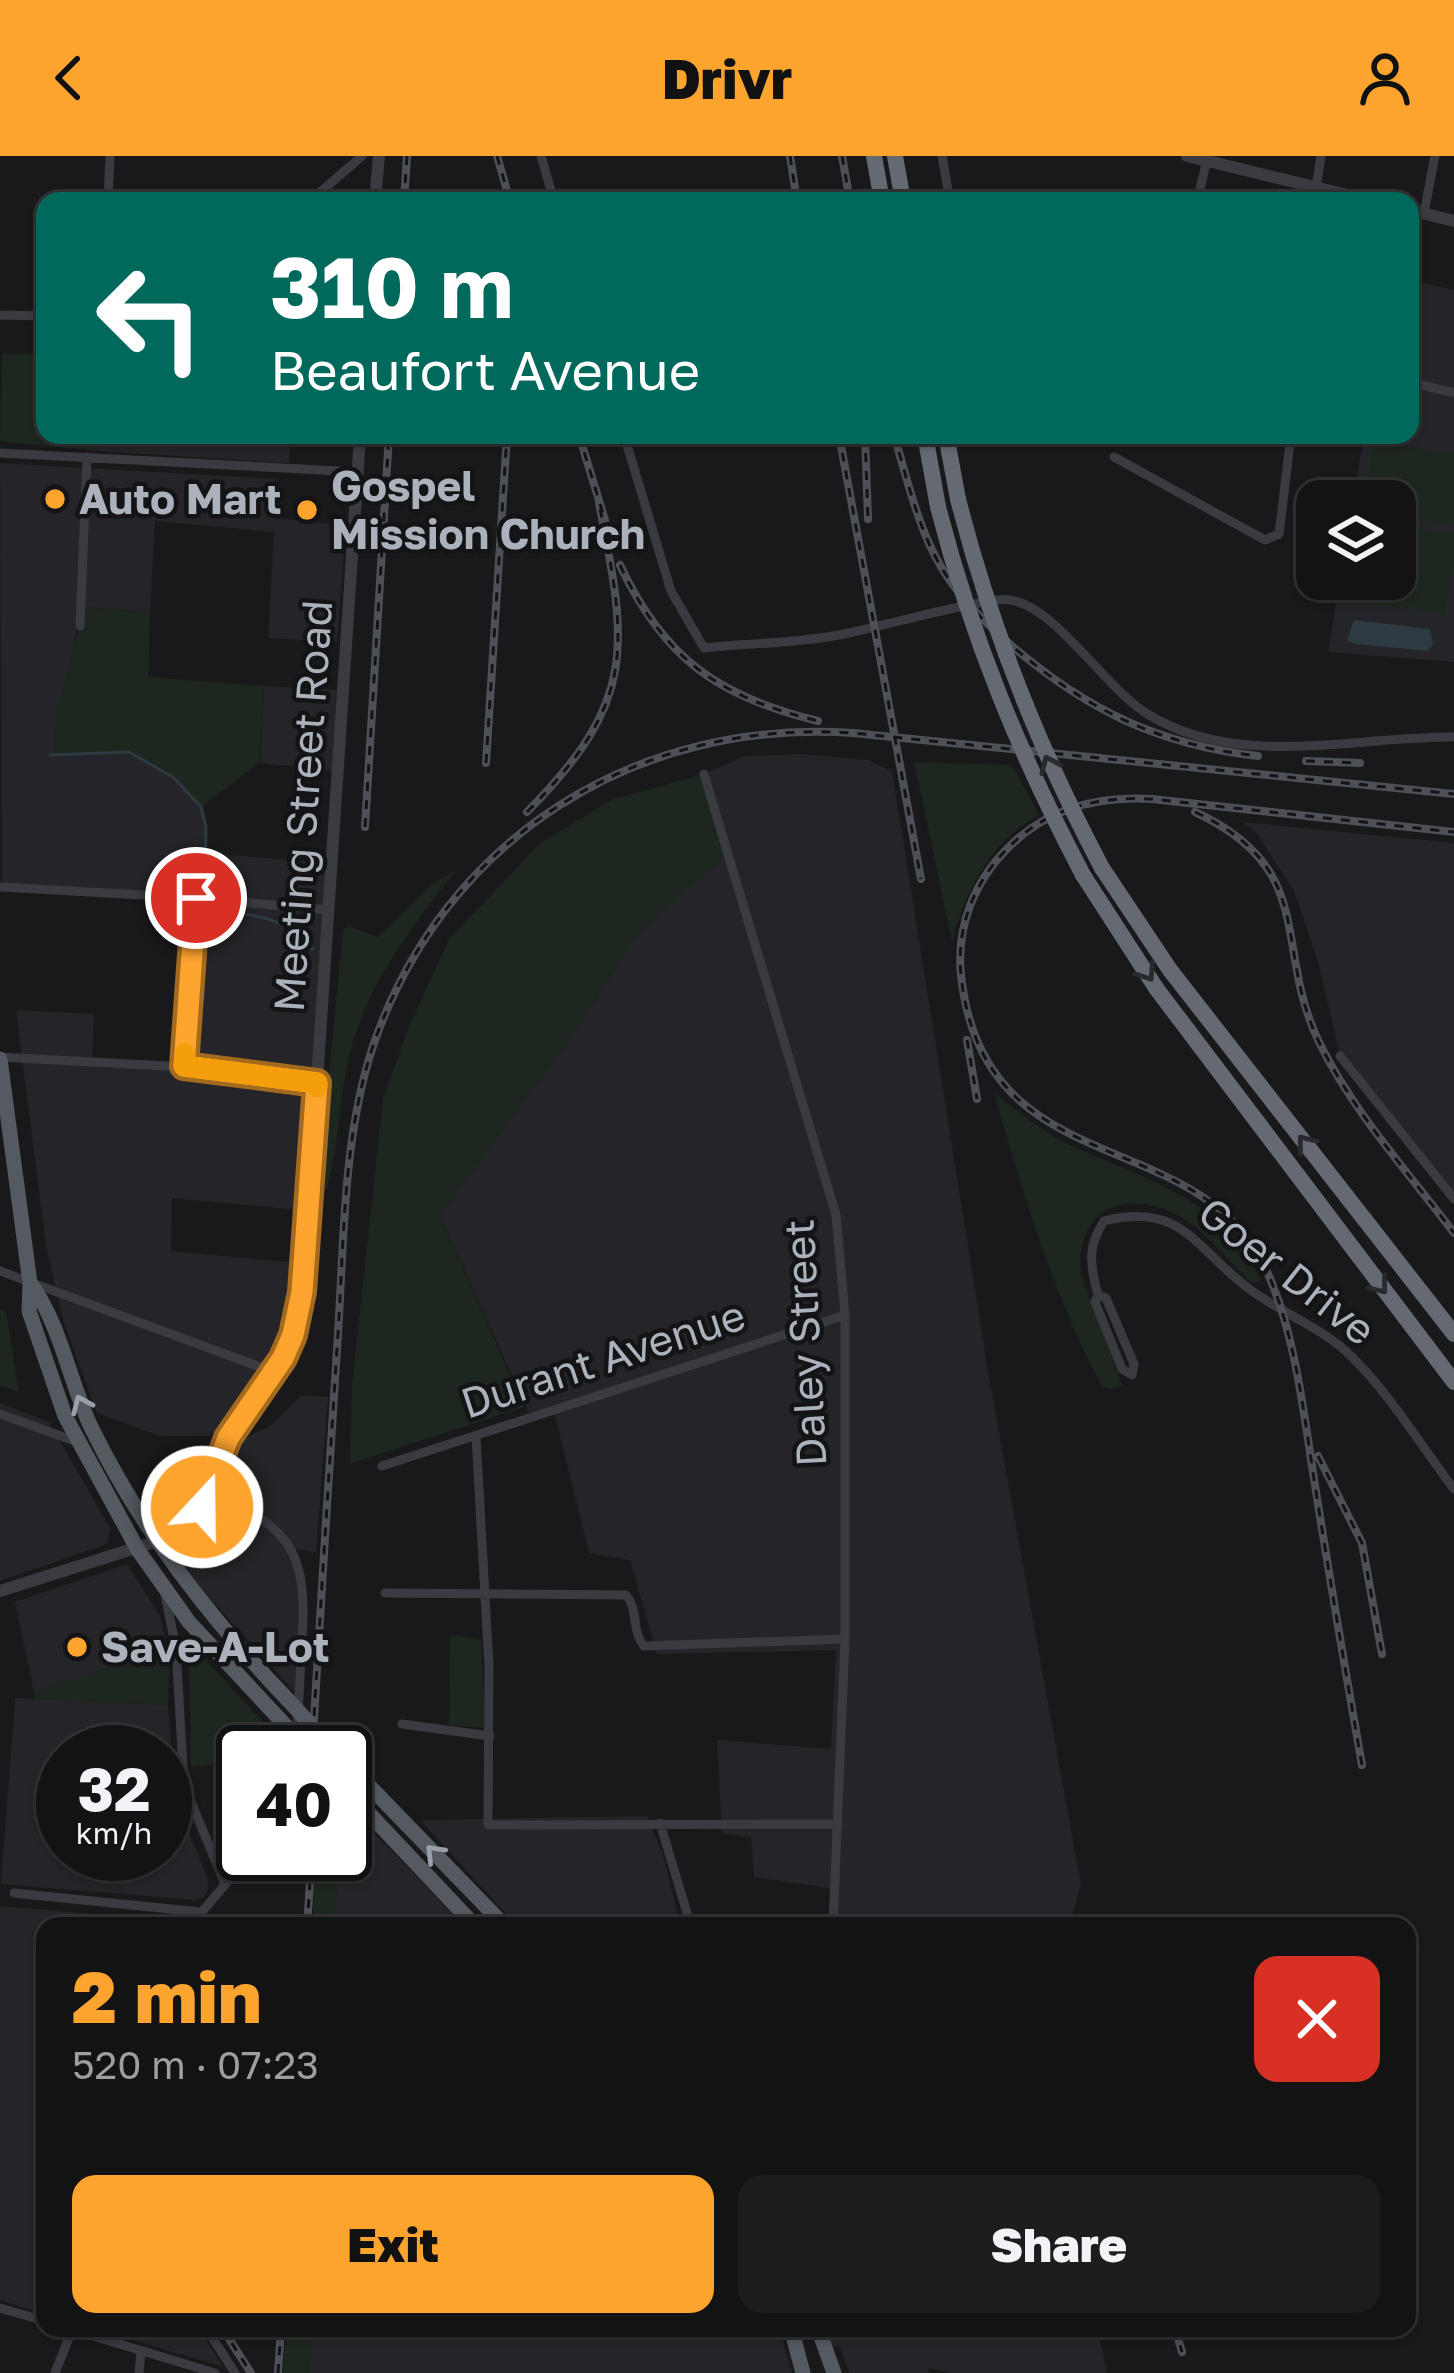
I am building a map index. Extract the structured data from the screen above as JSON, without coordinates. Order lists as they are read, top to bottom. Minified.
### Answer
{"streets":{"street":["Meeting Street Road","Goer Drive","Daley Street","Durant Avenue"]},"crossings":[["Daley Street","Durant Avenue"]],"places":["Auto Mart","Gospel Mission Church","Save-A-Lot"],"page":{"header":"Drivr","turn":["310 m","Beaufort Avenue"],"speed":"32 km/h","limit":"40","heading":["2 min","520 m · 07:23"],"buttons":["Exit","Share"]}}
